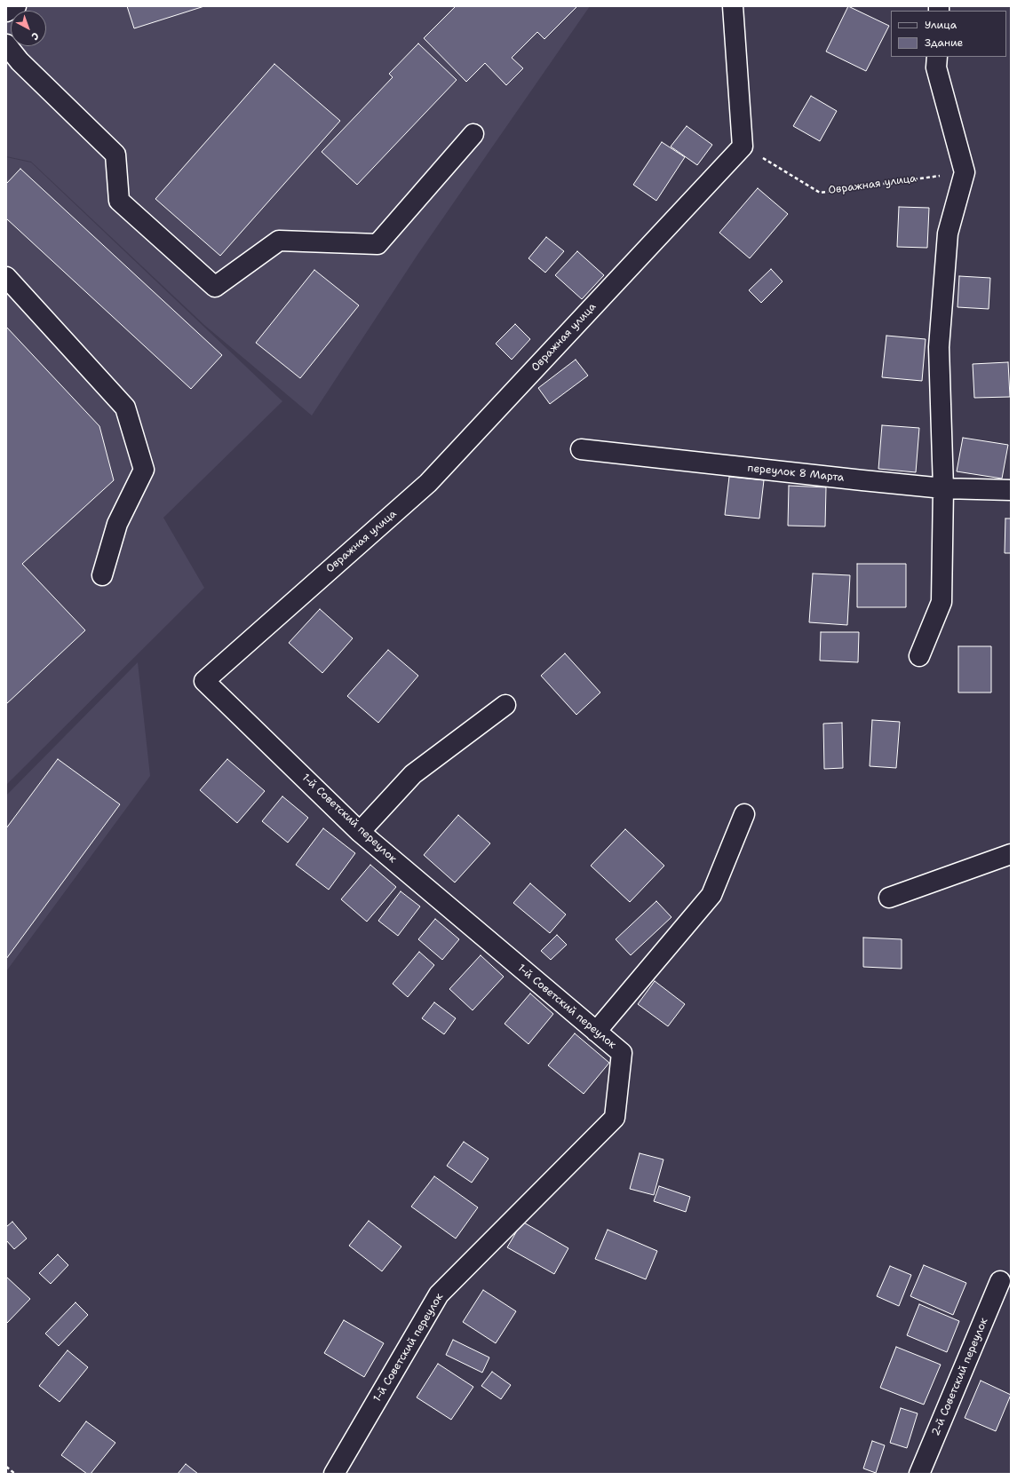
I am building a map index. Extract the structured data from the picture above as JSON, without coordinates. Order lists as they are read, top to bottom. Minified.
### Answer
{"streets":{"street":["Овражная улица","переулок 8 Марта","1-й Советский переулок","2-й Советский переулок"]},"crossings":[["Овражная улица","1-й Советский переулок"]],"legend":["Улица","Здание"],"north":"bottom right"}
